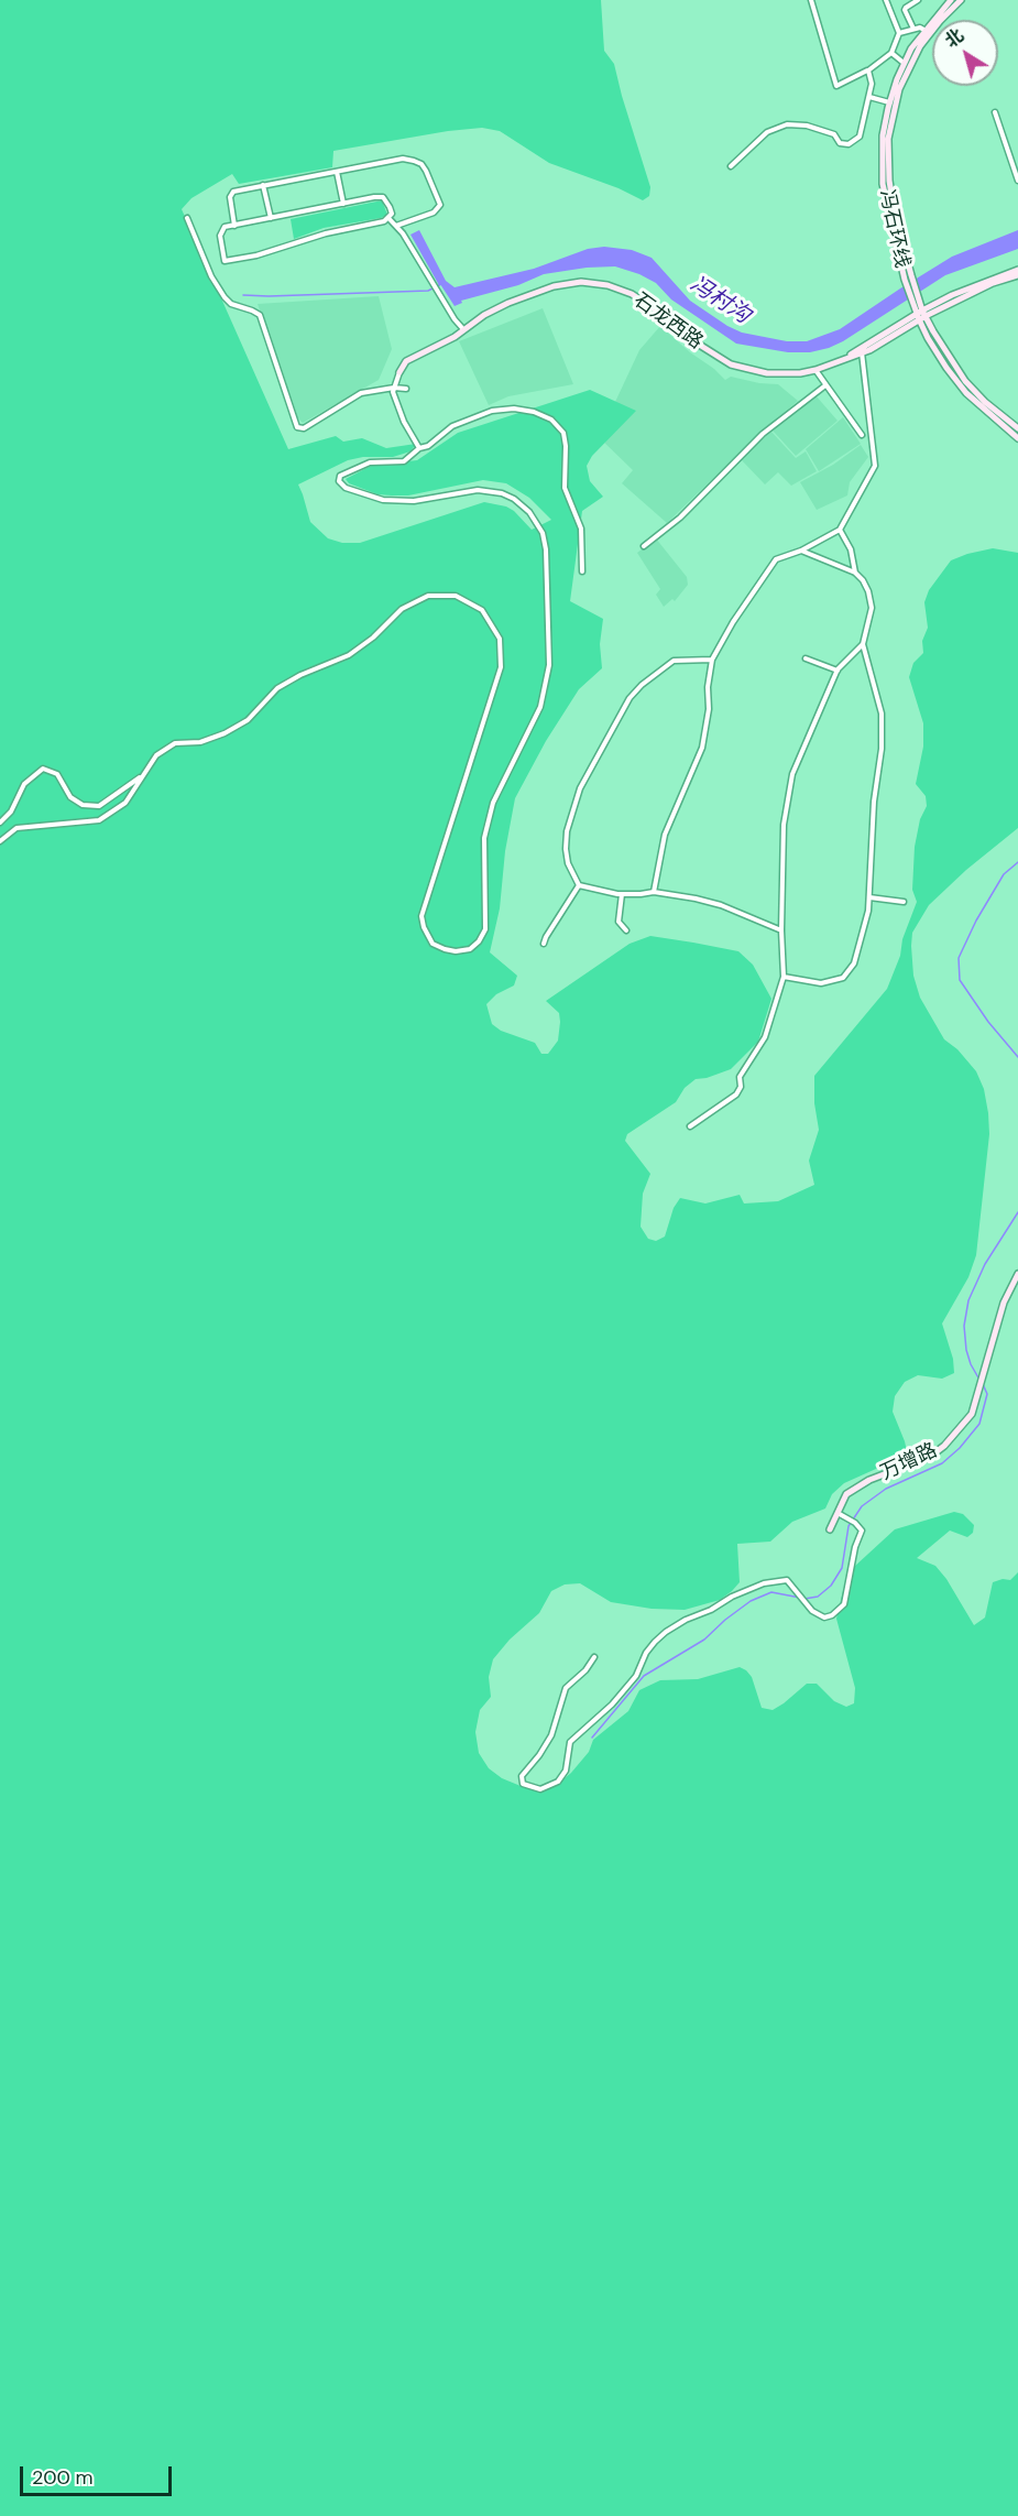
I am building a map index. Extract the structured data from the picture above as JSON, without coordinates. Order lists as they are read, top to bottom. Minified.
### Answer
{"streets":{"main road":["冯石环线","石龙西路","万增路"]},"crossings":[["冯石环线","石龙西路"]],"water":["冯村沟"],"scale_bar":"200 m","north":"top left"}
